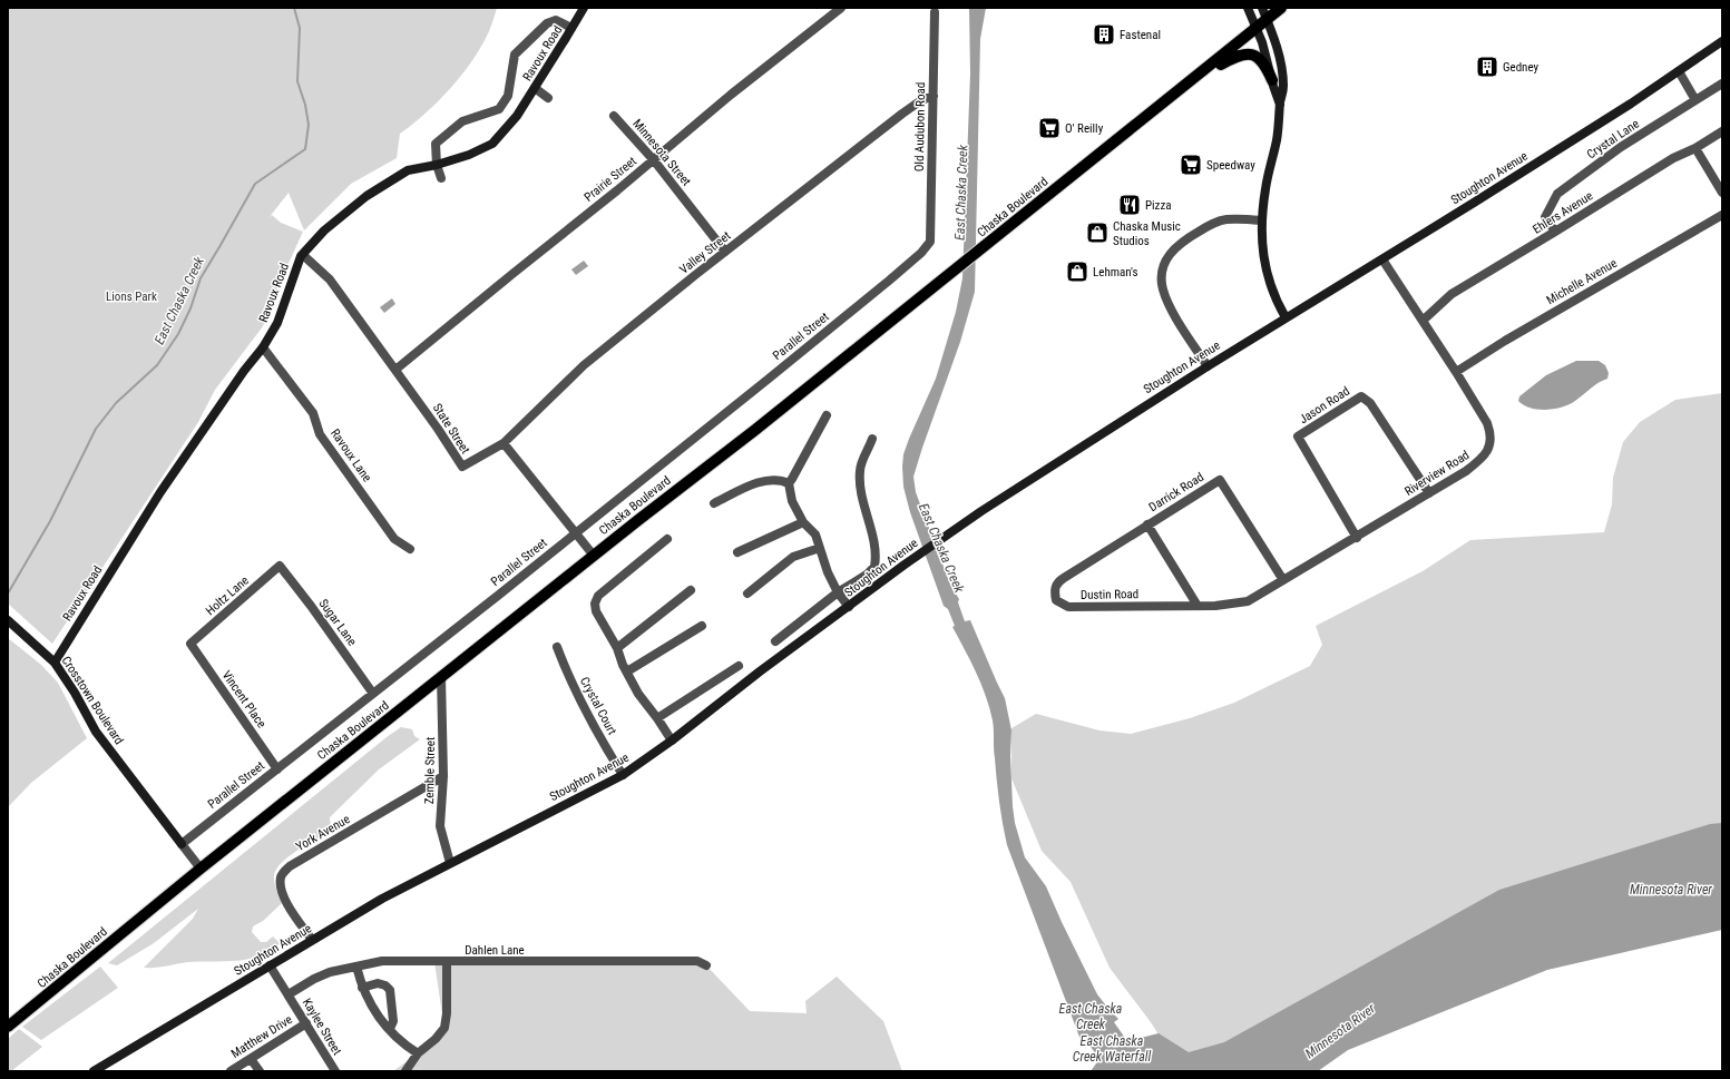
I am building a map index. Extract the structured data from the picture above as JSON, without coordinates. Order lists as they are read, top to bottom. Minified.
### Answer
{"streets":{"main road":["Chaska Boulevard"],"street":["Ravoux Road","Old Audubon Road","Crystal Lane","Minnesota Street","Stoughton Avenue","Prairie Street","Ehlers Avenue","Valley Street","Michelle Avenue","Parallel Street","Jason Road","State Street","Ravoux Lane","Riverview Road","Darrick Road","Dustin Road","Holtz Lane","Sugar Lane","Vincent Place","Crosstown Boulevard","Crystal Court","Zemble Street","York Avenue","Dahlen Lane","Kaylee Street","Matthew Drive"]},"crossings":[["Ravoux Road","State Street"],["Ravoux Road","Ravoux Lane"],["Ravoux Road","Crosstown Boulevard"],["Old Audubon Road","Valley Street"],["Old Audubon Road","Parallel Street"],["Crystal Lane","Ehlers Avenue"],["Minnesota Street","Prairie Street"],["Minnesota Street","Valley Street"],["Stoughton Avenue","Riverview Road"],["Stoughton Avenue","Crystal Court"],["Stoughton Avenue","Zemble Street"],["Stoughton Avenue","York Avenue"],["Stoughton Avenue","Kaylee Street"],["Prairie Street","State Street"],["Chaska Boulevard","Zemble Street"],["Ehlers Avenue","Riverview Road"],["Valley Street","State Street"],["Michelle Avenue","Riverview Road"],["Parallel Street","Sugar Lane"],["Parallel Street","Vincent Place"],["Parallel Street","Crosstown Boulevard"],["Jason Road","Riverview Road"],["Riverview Road","Darrick Road"],["Riverview Road","Dustin Road"],["Darrick Road","Dustin Road"],["Holtz Lane","Sugar Lane"],["Holtz Lane","Vincent Place"],["Zemble Street","York Avenue"],["Dahlen Lane","Kaylee Street"],["Kaylee Street","Matthew Drive"]],"water":["East Chaska Creek","Minnesota River","East Chaska Creek Waterfall"],"parks":["Lions Park"],"places":{"building":["Fastenal","Gedney"],"supermarket":["O' Reilly","Speedway"],"restaurant":["Pizza"],"shop":["Chaska Music Studios","Lehman's"]}}
